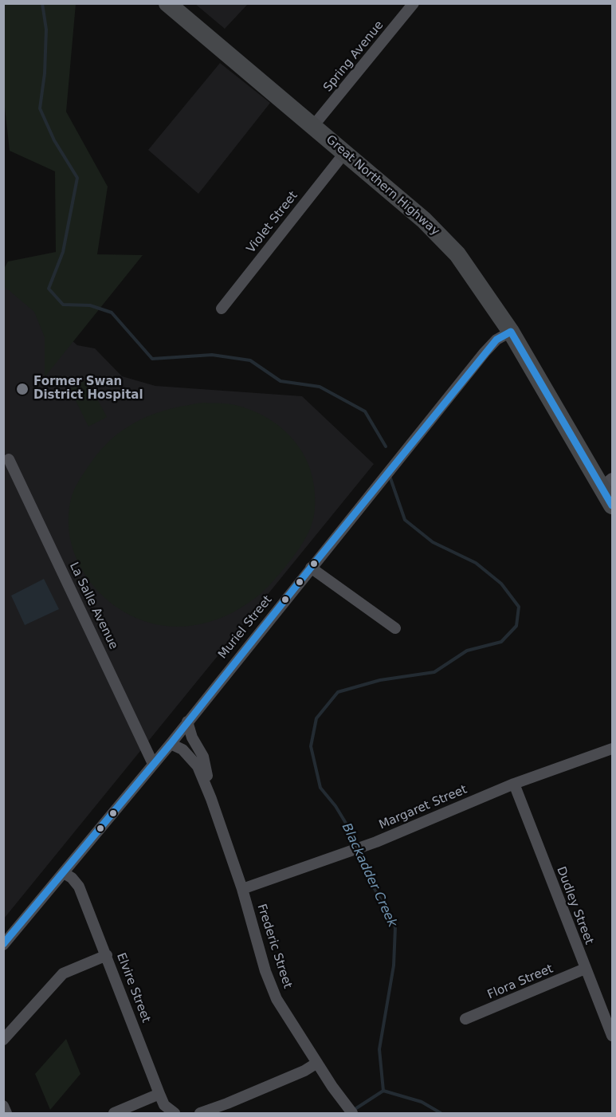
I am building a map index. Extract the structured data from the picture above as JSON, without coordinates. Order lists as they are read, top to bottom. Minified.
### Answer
{"streets":{"main road":["Great Northern Highway"],"street":["Spring Avenue","Violet Street","La Salle Avenue","Muriel Street","Margaret Street","Dudley Street","Frederic Street","Flora Street","Elvire Street"]},"crossings":[["Spring Avenue","Great Northern Highway"],["Great Northern Highway","Violet Street"],["Great Northern Highway","Muriel Street"],["La Salle Avenue","Muriel Street"],["Muriel Street","Frederic Street"],["Muriel Street","Elvire Street"],["Margaret Street","Dudley Street"],["Margaret Street","Frederic Street"],["Dudley Street","Flora Street"]],"water":["Blackadder Creek"],"places":["Former Swan District Hospital"]}
